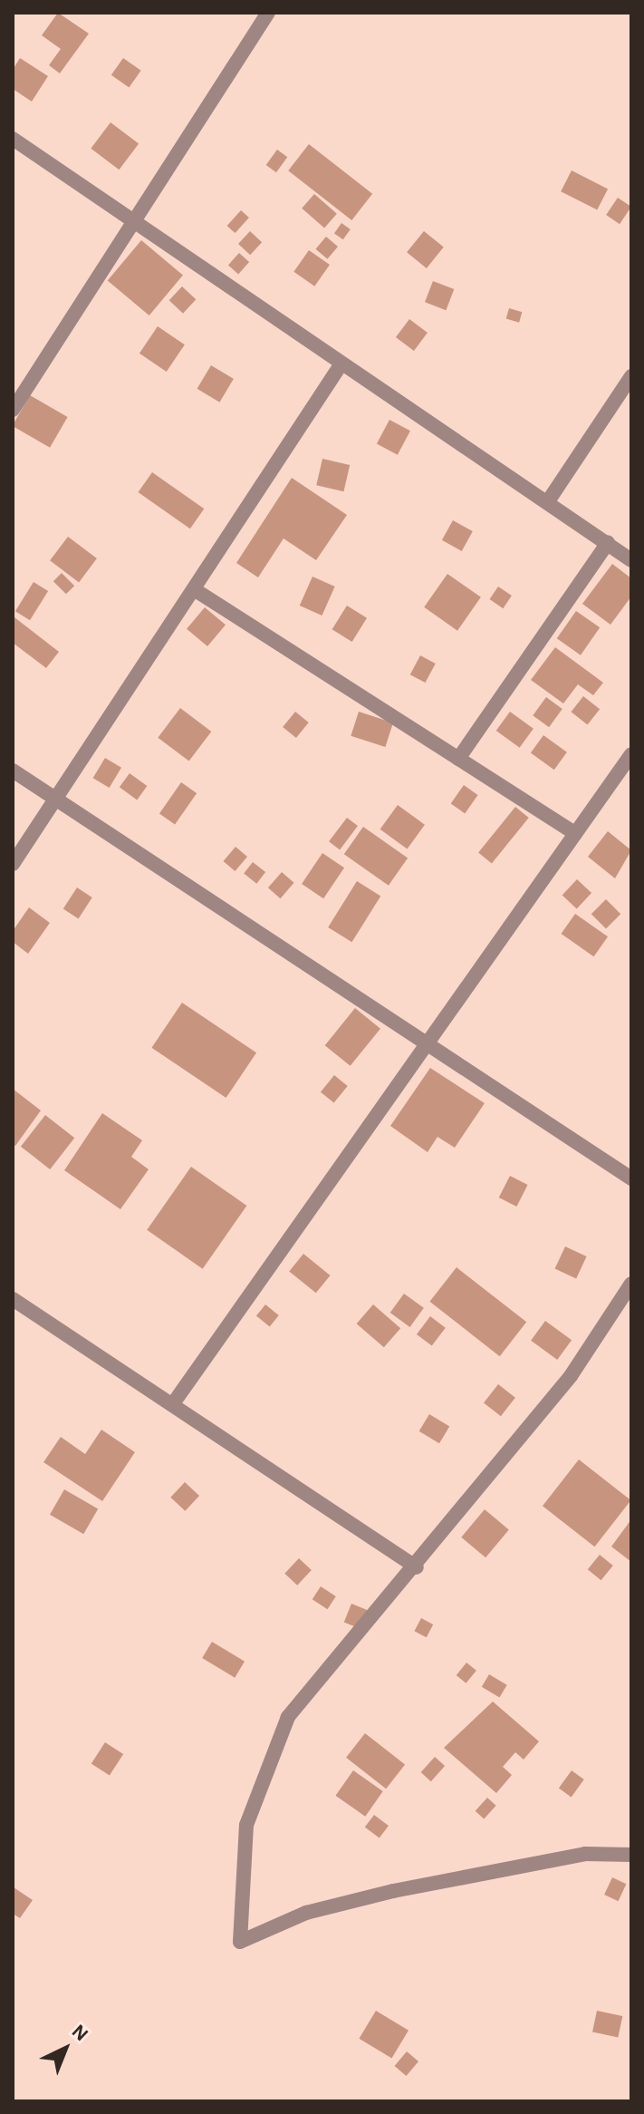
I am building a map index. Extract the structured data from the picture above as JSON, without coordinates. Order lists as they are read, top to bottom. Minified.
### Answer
{"north":"top right"}
